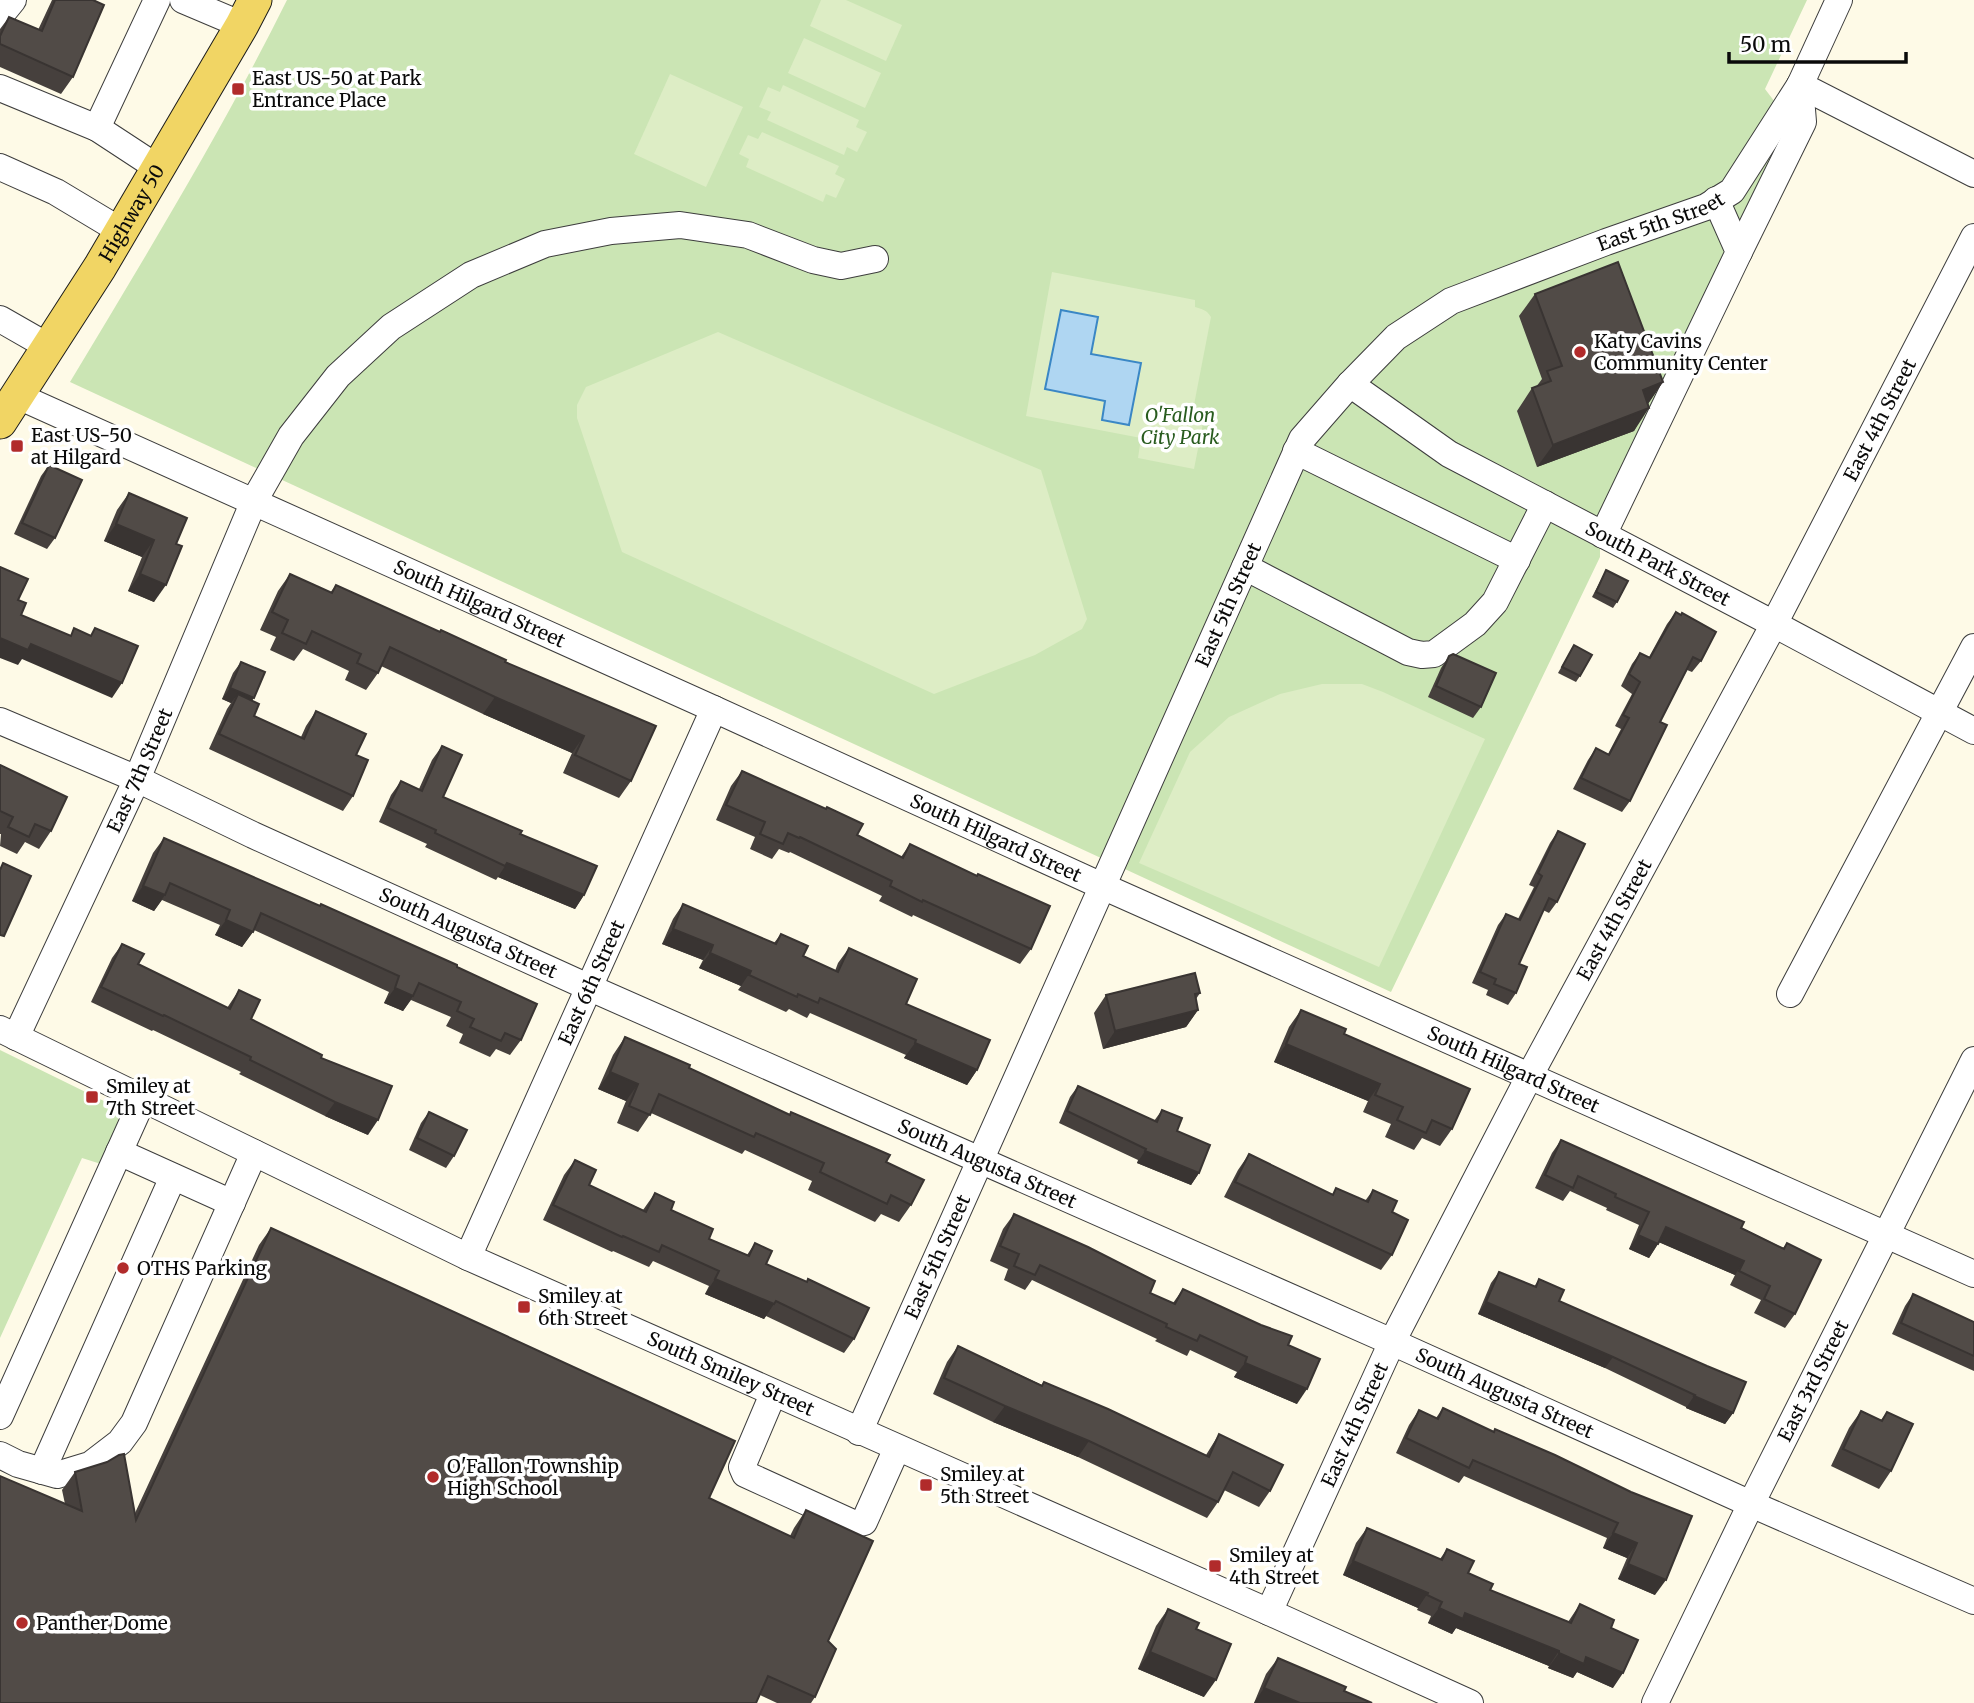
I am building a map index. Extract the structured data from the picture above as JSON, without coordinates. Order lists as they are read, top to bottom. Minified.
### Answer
{"streets":{"main road":["Highway 50"],"street":["East 5th Street","East 4th Street","South Park Street","South Hilgard Street","East 7th Street","South Augusta Street","East 6th Street","South Smiley Street","East 3rd Street"]},"crossings":[["Highway 50","South Hilgard Street"],["East 5th Street","South Park Street"],["East 5th Street","South Hilgard Street"],["East 5th Street","South Augusta Street"],["East 5th Street","South Smiley Street"],["East 4th Street","South Park Street"],["East 4th Street","South Hilgard Street"],["East 4th Street","South Augusta Street"],["East 4th Street","South Smiley Street"],["South Hilgard Street","East 7th Street"],["South Hilgard Street","East 6th Street"],["South Hilgard Street","East 3rd Street"],["East 7th Street","South Augusta Street"],["East 7th Street","South Smiley Street"],["South Augusta Street","East 6th Street"],["South Augusta Street","East 3rd Street"],["East 6th Street","South Smiley Street"]],"parks":["O'Fallon City Park"],"places":{"transit":["East US-50 at Park Entrance Place","East US-50 at Hilgard","Smiley at 7th Street","Smiley at 6th Street","Smiley at 5th Street","Smiley at 4th Street"],"other":["Katy Cavins Community Center","OTHS Parking","O'Fallon Township High School","Panther Dome"]},"scale_bar":"50 m"}
